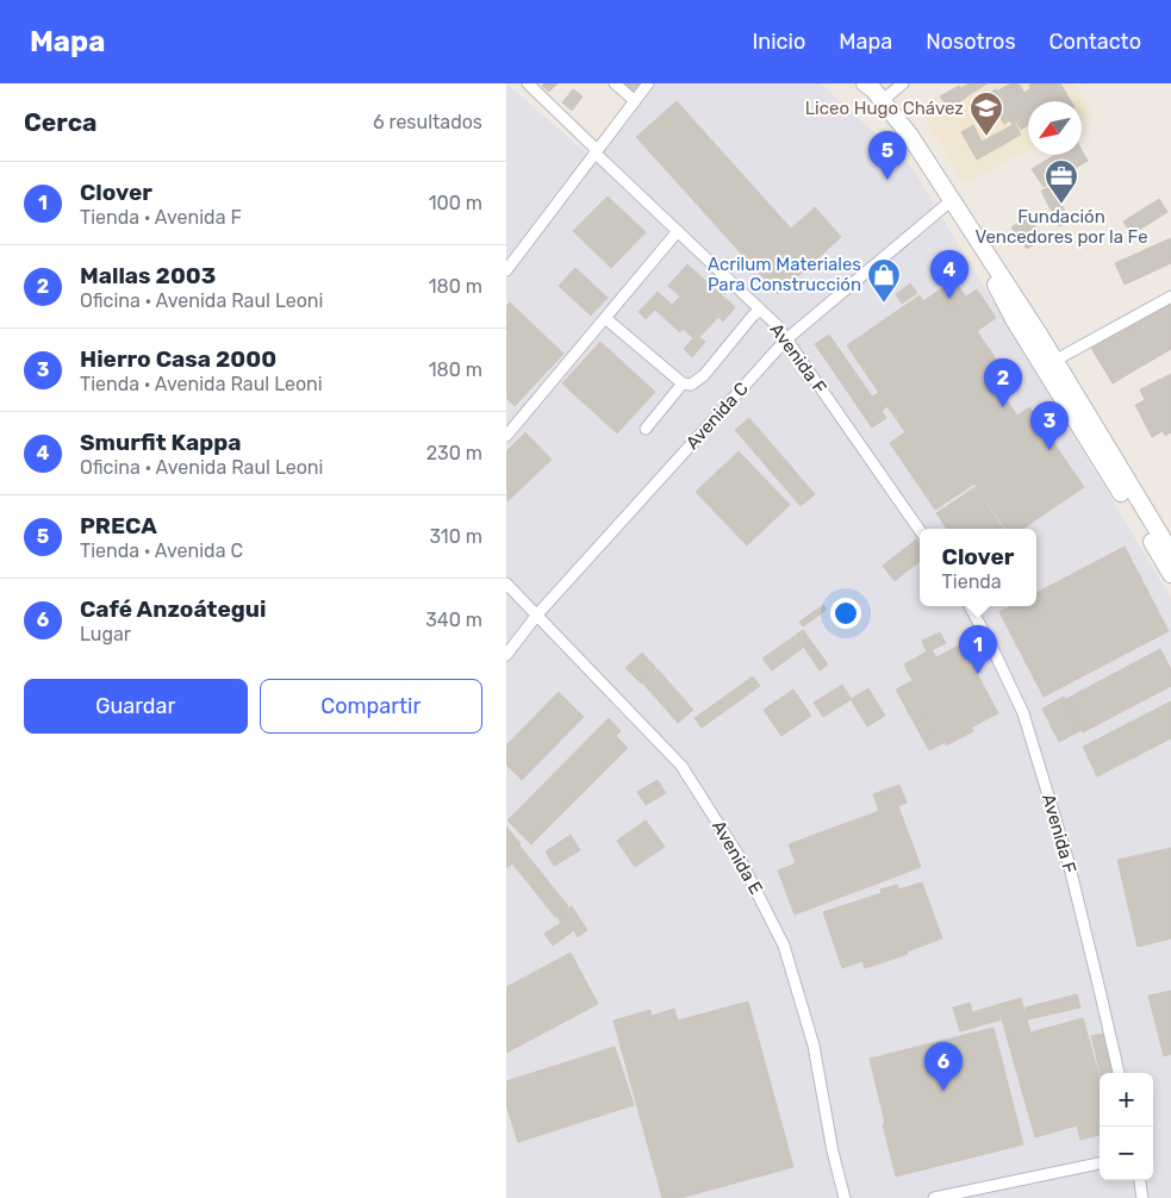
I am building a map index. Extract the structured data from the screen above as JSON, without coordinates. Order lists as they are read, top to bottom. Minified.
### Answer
{"streets":{"street":["Avenida F","Avenida C","Avenida E"]},"crossings":[["Avenida F","Avenida C"],["Avenida C","Avenida E"]],"places":{"school or university":["Liceo Hugo Chávez"],"office":["Fundación Vencedores por la Fe"],"shop":["Acrilum Materiales Para Construcción"]},"north":"bottom left","page":{"header":"Mapa","nav":["Inicio","Mapa","Nosotros","Contacto"],"heading":["Cerca","6 resultados"],"pins":["5","4","2","3","1","6"],"list":[{"mark":"1","name":"Clover","note":"Tienda · Avenida F","value":"100 m"},{"mark":"2","name":"Mallas 2003","note":"Oficina · Avenida Raul Leoni","value":"180 m"},{"mark":"3","name":"Hierro Casa 2000","note":"Tienda · Avenida Raul Leoni","value":"180 m"},{"mark":"4","name":"Smurfit Kappa","note":"Oficina · Avenida Raul Leoni","value":"230 m"},{"mark":"5","name":"PRECA","note":"Tienda · Avenida C","value":"310 m"},{"mark":"6","name":"Café Anzoátegui","note":"Lugar","value":"340 m"}],"popup":["Clover","Tienda"],"buttons":["Guardar","Compartir"],"map_buttons":["+","−"]}}
